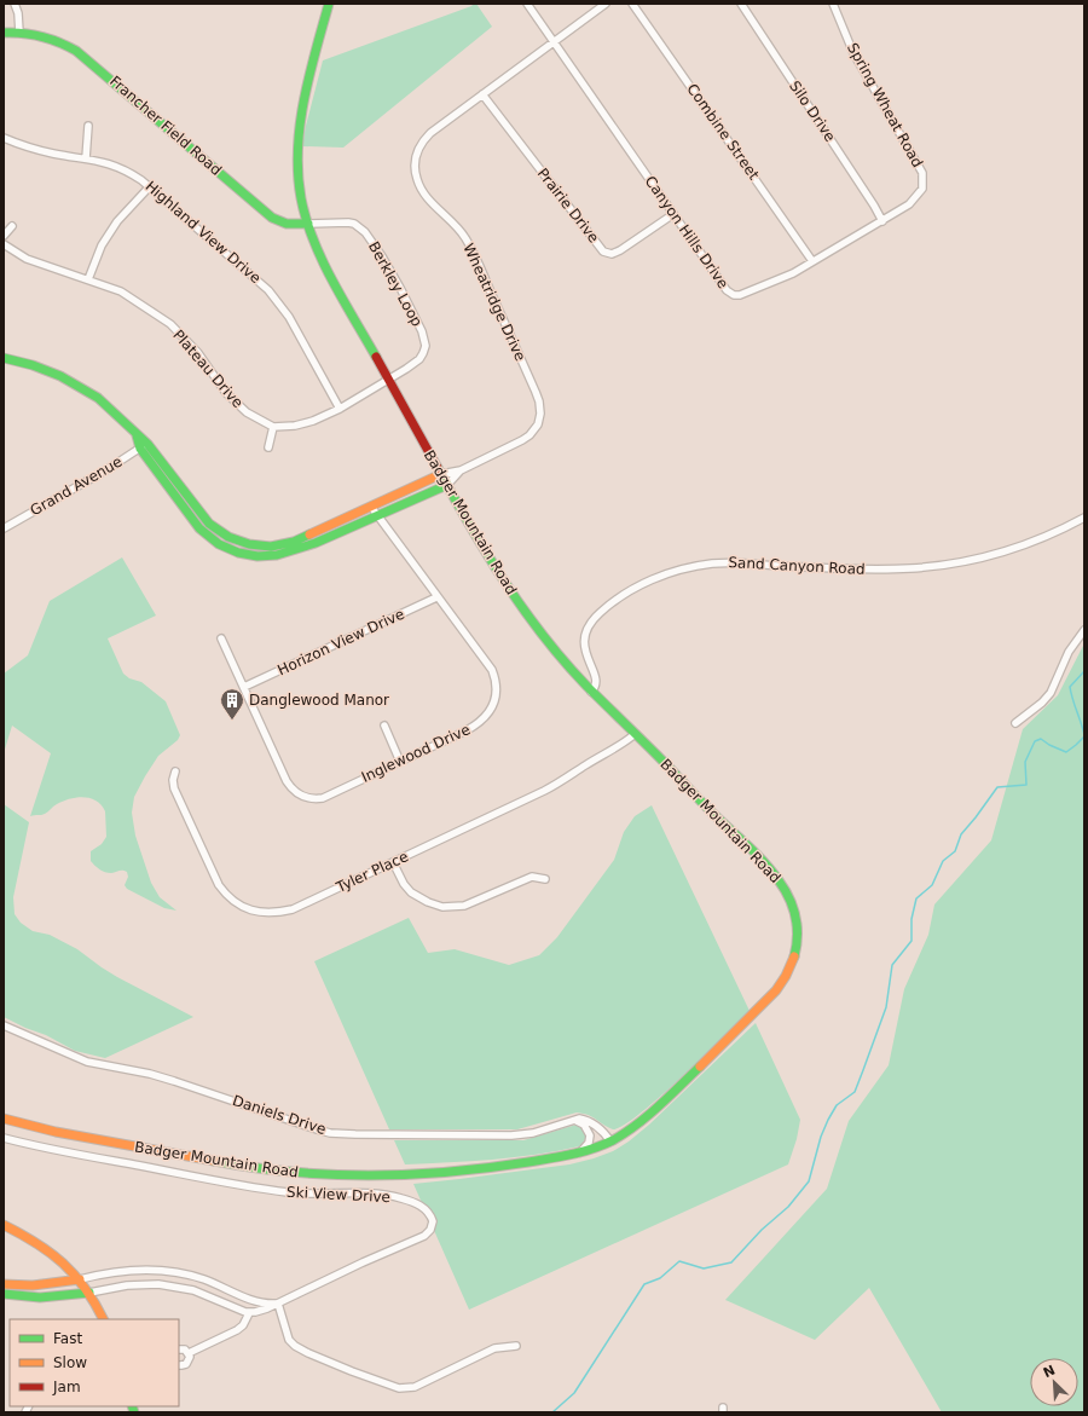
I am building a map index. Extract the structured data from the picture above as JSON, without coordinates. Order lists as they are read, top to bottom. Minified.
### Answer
{"streets":{"main road":["Francher Field Road","Badger Mountain Road"],"street":["Spring Wheat Road","Silo Drive","Combine Street","Prairie Drive","Highland View Drive","Canyon Hills Drive","Berkley Loop","Wheatridge Drive","Plateau Drive","Grand Avenue","Sand Canyon Road","Horizon View Drive","Inglewood Drive","Tyler Place","Daniels Drive","Ski View Drive"]},"crossings":[["Spring Wheat Road","Canyon Hills Drive"],["Silo Drive","Canyon Hills Drive"],["Francher Field Road","Berkley Loop"],["Francher Field Road","Badger Mountain Road"],["Combine Street","Canyon Hills Drive"],["Prairie Drive","Canyon Hills Drive"],["Prairie Drive","Wheatridge Drive"],["Canyon Hills Drive","Wheatridge Drive"],["Berkley Loop","Badger Mountain Road"],["Wheatridge Drive","Badger Mountain Road"],["Badger Mountain Road","Sand Canyon Road"],["Badger Mountain Road","Tyler Place"],["Badger Mountain Road","Daniels Drive"],["Horizon View Drive","Inglewood Drive"]],"places":{"building":["Danglewood Manor"]},"legend":["Fast","Slow","Jam"],"north":"top left"}
